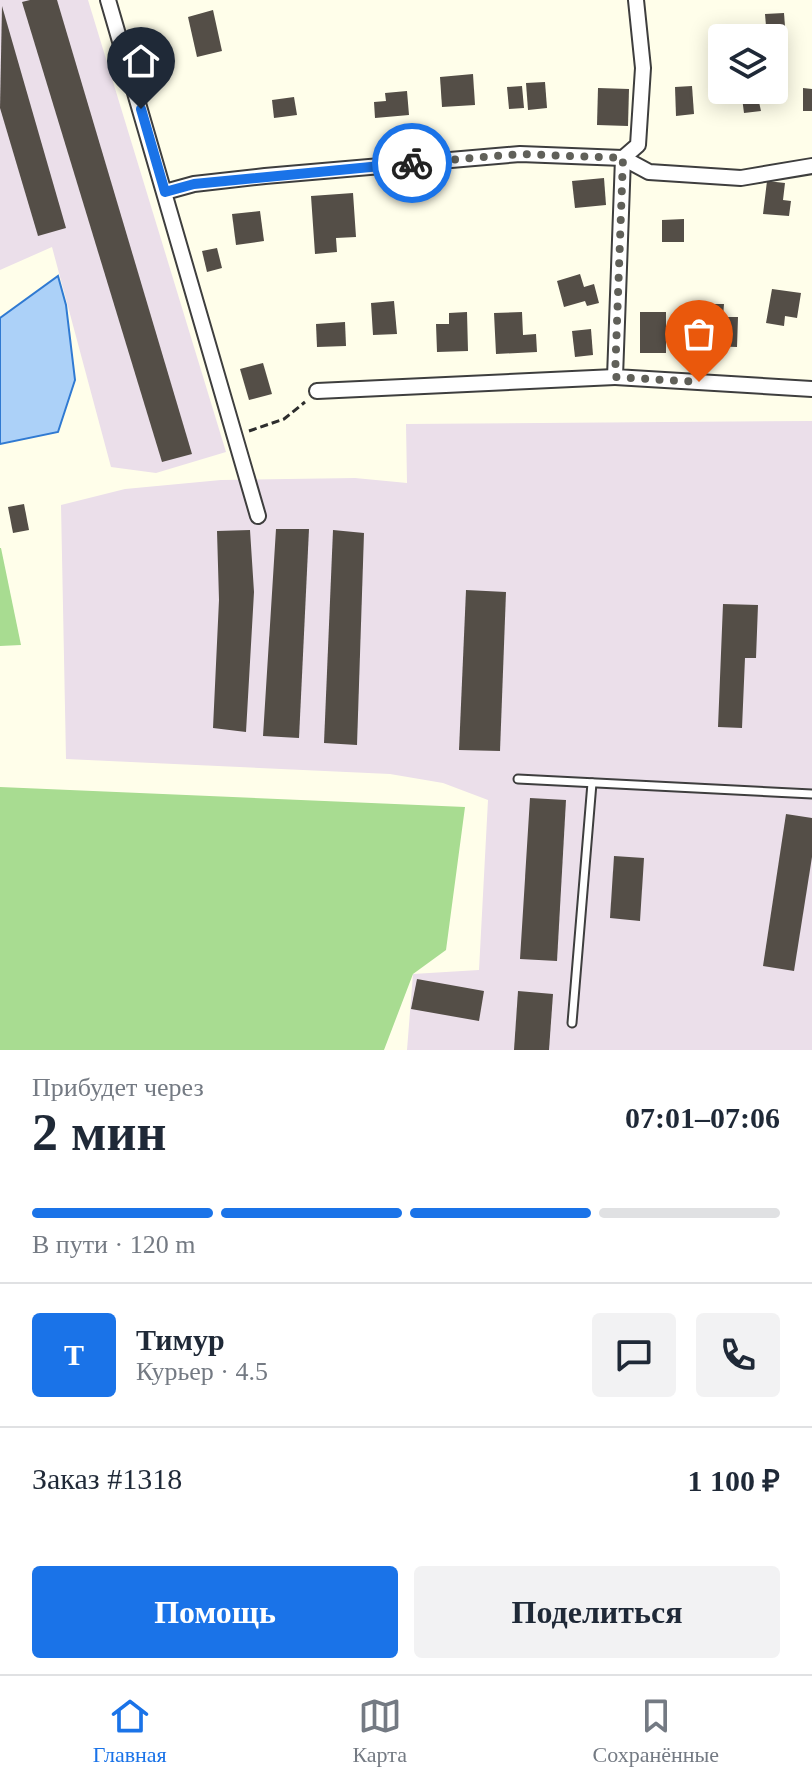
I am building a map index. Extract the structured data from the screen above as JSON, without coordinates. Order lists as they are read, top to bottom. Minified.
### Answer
{"page":{"heading":["2 мин","Прибудет через","07:01–07:06"],"panel":["Тимур","Курьер · 4.5","Заказ #1318","1 100 ₽"],"bar":"В пути · 120 m","round":"Т","buttons":["Помощь","Поделиться"],"tabs":["Главная","Карта","Сохранённые"]}}
